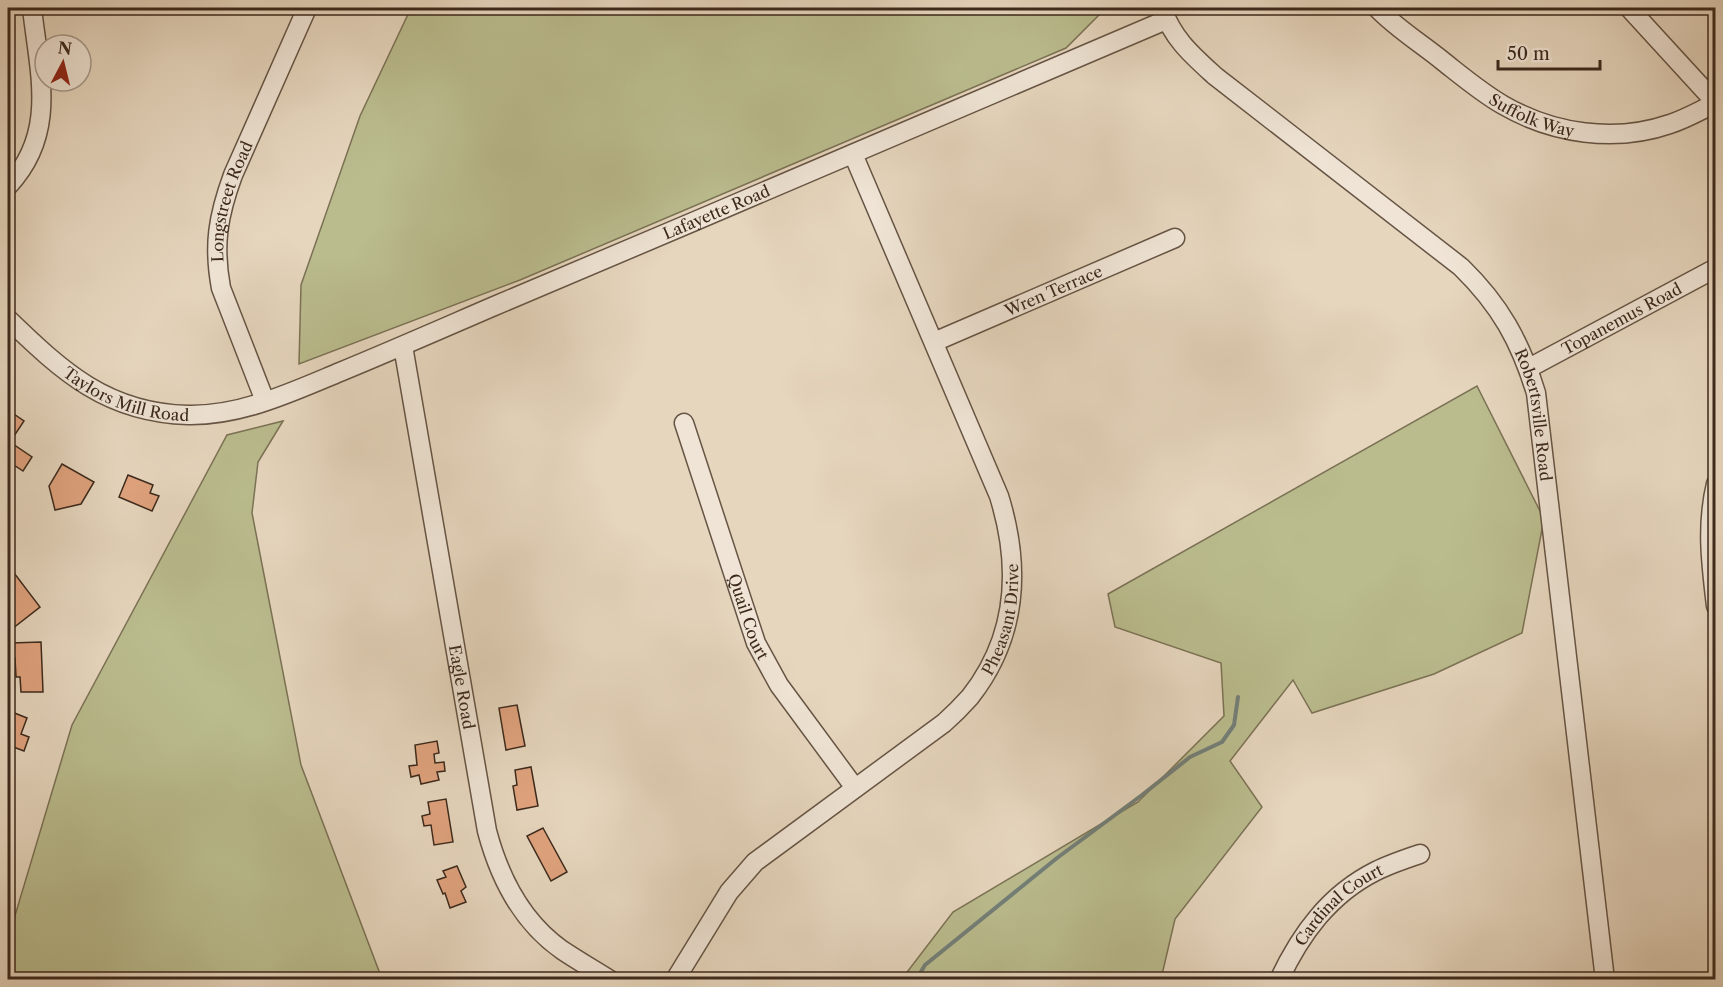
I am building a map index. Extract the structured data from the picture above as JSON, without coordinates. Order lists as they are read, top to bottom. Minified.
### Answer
{"streets":{"street":["Suffolk Way","Longstreet Road","Lafayette Road","Wren Terrace","Topanemus Road","Taylors Mill Road","Robertsville Road","Quail Court","Pheasant Drive","Eagle Road","Cardinal Court"]},"crossings":[["Longstreet Road","Lafayette Road"],["Longstreet Road","Taylors Mill Road"],["Lafayette Road","Taylors Mill Road"],["Lafayette Road","Robertsville Road"],["Lafayette Road","Pheasant Drive"],["Lafayette Road","Eagle Road"],["Wren Terrace","Pheasant Drive"],["Topanemus Road","Robertsville Road"],["Quail Court","Pheasant Drive"]],"scale_bar":"50 m","north":"top"}
